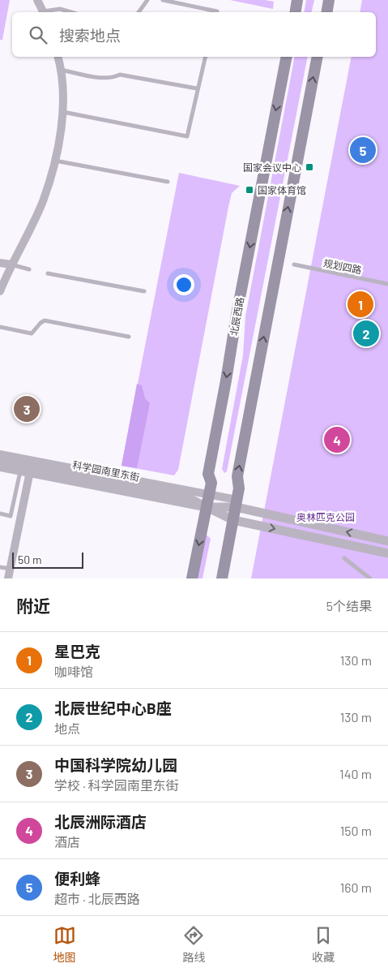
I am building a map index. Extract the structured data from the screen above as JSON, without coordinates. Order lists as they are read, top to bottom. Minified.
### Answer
{"streets":{"main road":["北辰西路"],"street":["科学园南里东街"],"lane":["规划四路"]},"crossings":[["北辰西路","科学园南里东街"]],"parks":["奥林匹克公园"],"places":{"transit":["国家会议中心","国家体育馆"]},"scale_bar":"50 m","page":{"search":"搜索地点","pins":["5","1","2","3","4"],"scale":"50 m","heading":["附近","5个结果"],"list":[{"mark":"1","name":"星巴克","note":"咖啡馆","value":"130 m"},{"mark":"2","name":"北辰世纪中心B座","note":"地点","value":"130 m"},{"mark":"3","name":"中国科学院幼儿园","note":"学校 · 科学园南里东街","value":"140 m"},{"mark":"4","name":"北辰洲际酒店","note":"酒店","value":"150 m"},{"mark":"5","name":"便利蜂","note":"超市 · 北辰西路","value":"160 m"}],"nav":["地图","路线","收藏"]}}
